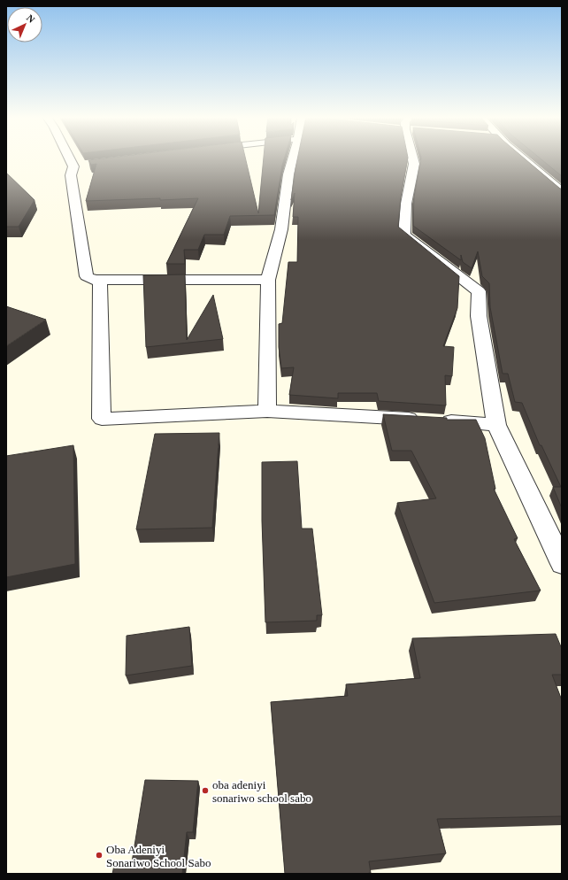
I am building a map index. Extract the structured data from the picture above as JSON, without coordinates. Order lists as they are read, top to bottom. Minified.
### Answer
{"places":["oba adeniyi sonariwo school sabo","Oba Adeniyi Sonariwo School Sabo"],"north":"top right"}
